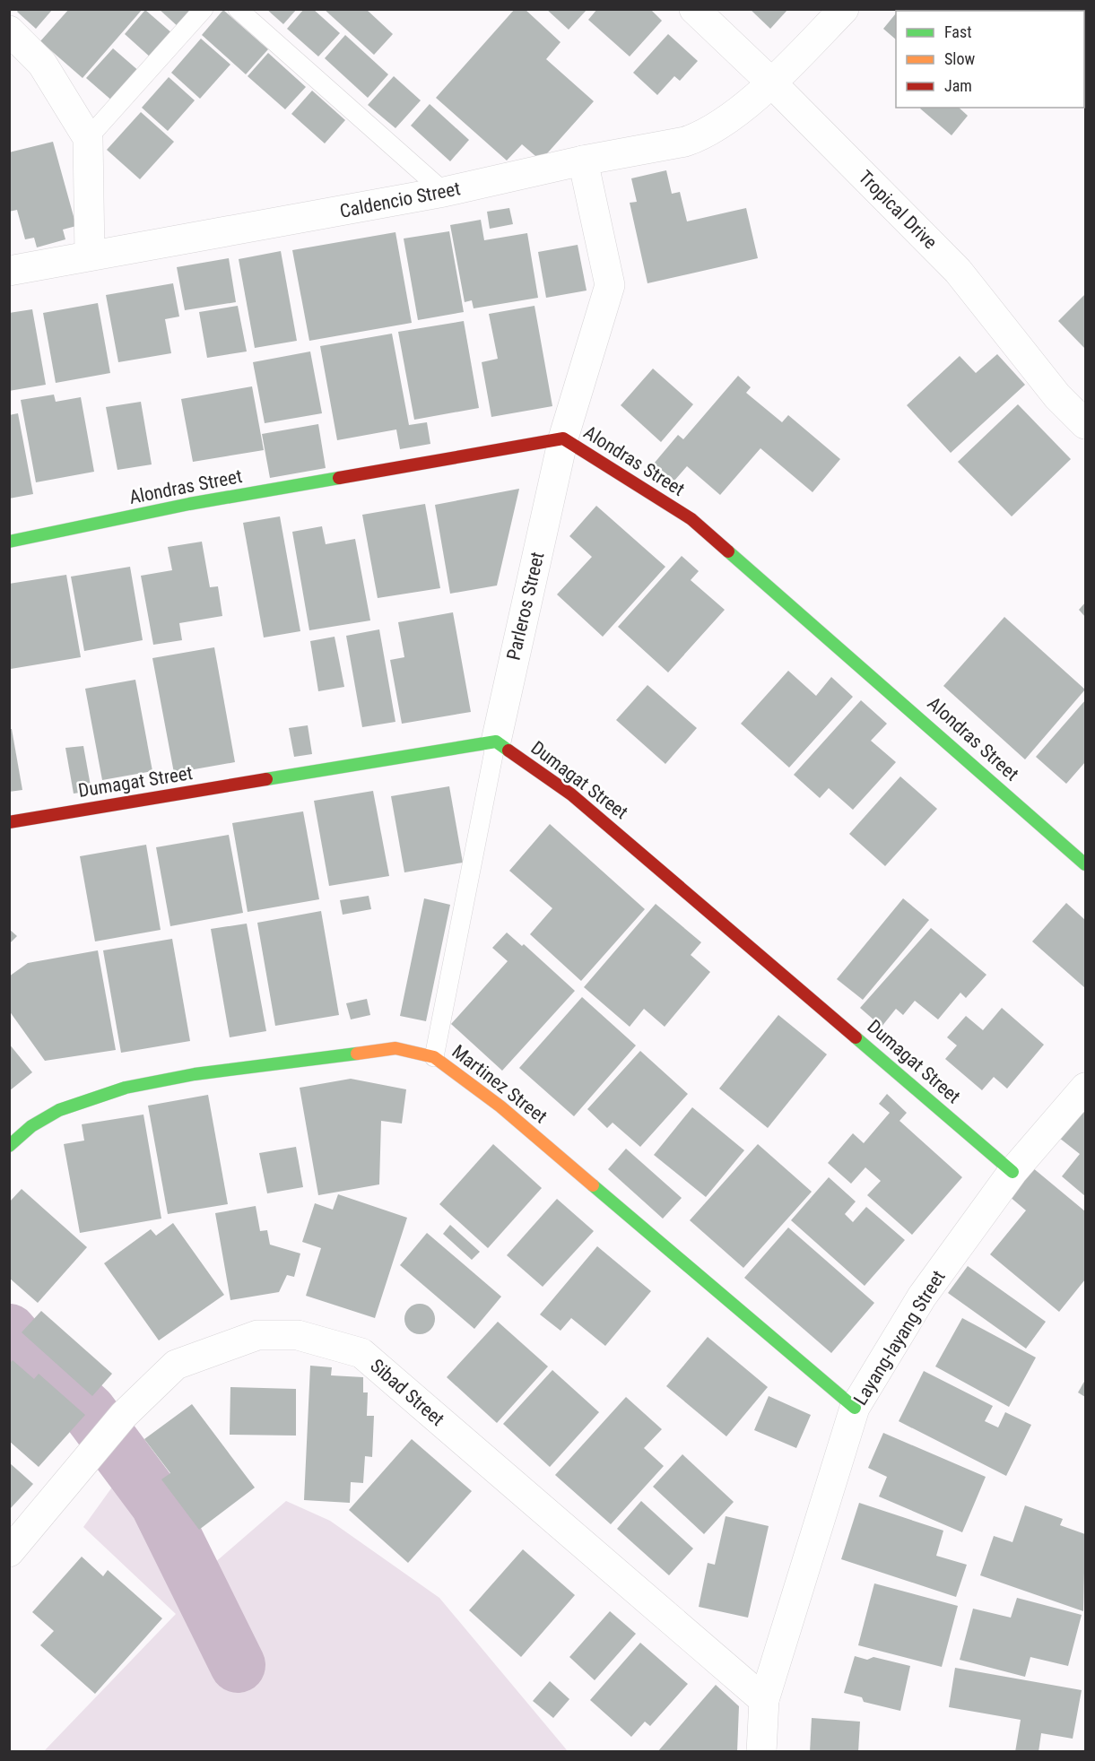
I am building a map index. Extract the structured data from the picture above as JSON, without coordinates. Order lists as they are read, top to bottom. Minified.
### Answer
{"streets":{"street":["Caldencio Street","Tropical Drive","Alondras Street","Parleros Street","Dumagat Street","Martinez Street","Layang-layang Street","Sibad Street"]},"crossings":[["Caldencio Street","Tropical Drive"],["Caldencio Street","Parleros Street"],["Alondras Street","Parleros Street"],["Parleros Street","Dumagat Street"],["Parleros Street","Martinez Street"],["Dumagat Street","Layang-layang Street"],["Martinez Street","Layang-layang Street"],["Layang-layang Street","Sibad Street"]],"legend":["Fast","Slow","Jam"]}
